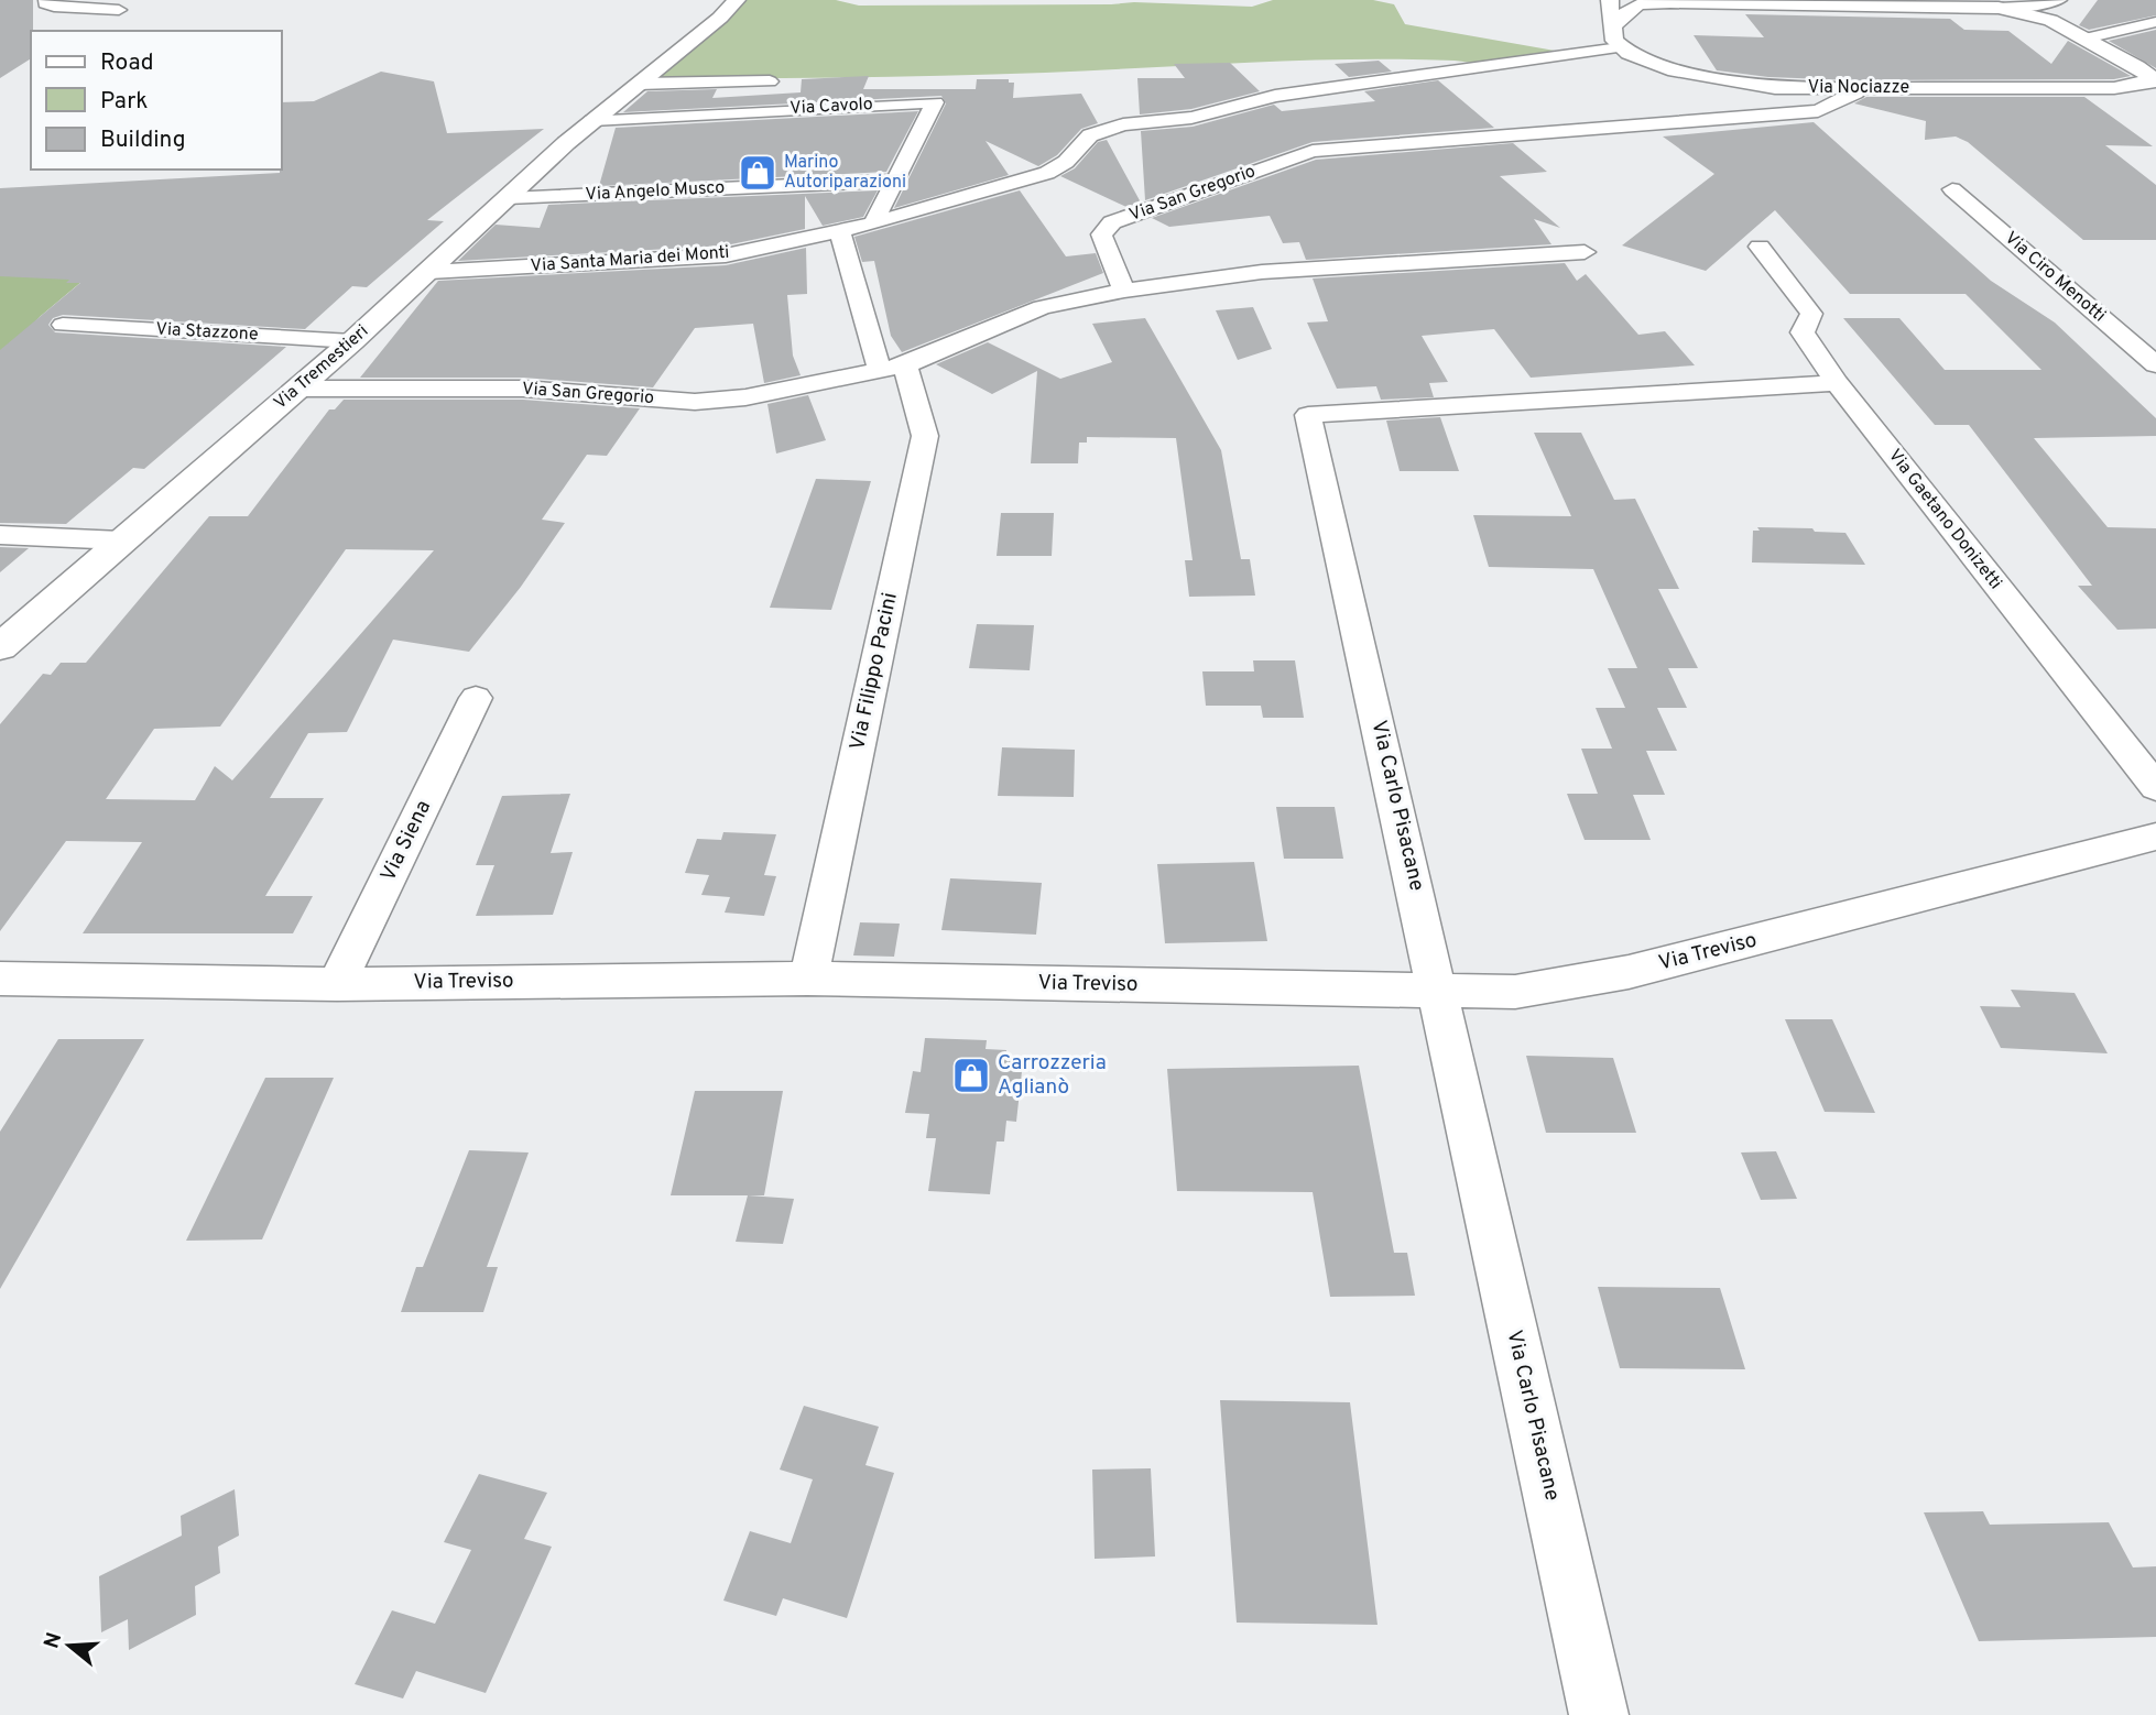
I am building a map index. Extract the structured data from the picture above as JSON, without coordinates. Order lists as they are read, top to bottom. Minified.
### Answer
{"streets":{"street":["Via Nociazze","Via Cavolo","Via Angelo Musco","Via San Gregorio","Via Santa Maria dei Monti","Via Ciro Menotti","Via Stazzone","Via Tremestieri","Via Gaetano Donizetti","Via Filippo Pacini","Via Carlo Pisacane","Via Siena","Via Treviso"]},"crossings":[["Via Nociazze","Via San Gregorio"],["Via Nociazze","Via Santa Maria dei Monti"],["Via Cavolo","Via Angelo Musco"],["Via Cavolo","Via Santa Maria dei Monti"],["Via Cavolo","Via Tremestieri"],["Via Angelo Musco","Via Tremestieri"],["Via San Gregorio","Via Tremestieri"],["Via San Gregorio","Via Filippo Pacini"],["Via Santa Maria dei Monti","Via Tremestieri"],["Via Santa Maria dei Monti","Via Filippo Pacini"],["Via Stazzone","Via Tremestieri"],["Via Gaetano Donizetti","Via Carlo Pisacane"],["Via Filippo Pacini","Via Treviso"],["Via Carlo Pisacane","Via Treviso"],["Via Siena","Via Treviso"]],"places":{"shop":["Marino Autoriparazioni","Carrozzeria Aglianò"]},"legend":["Road","Park","Building"],"north":"left"}
